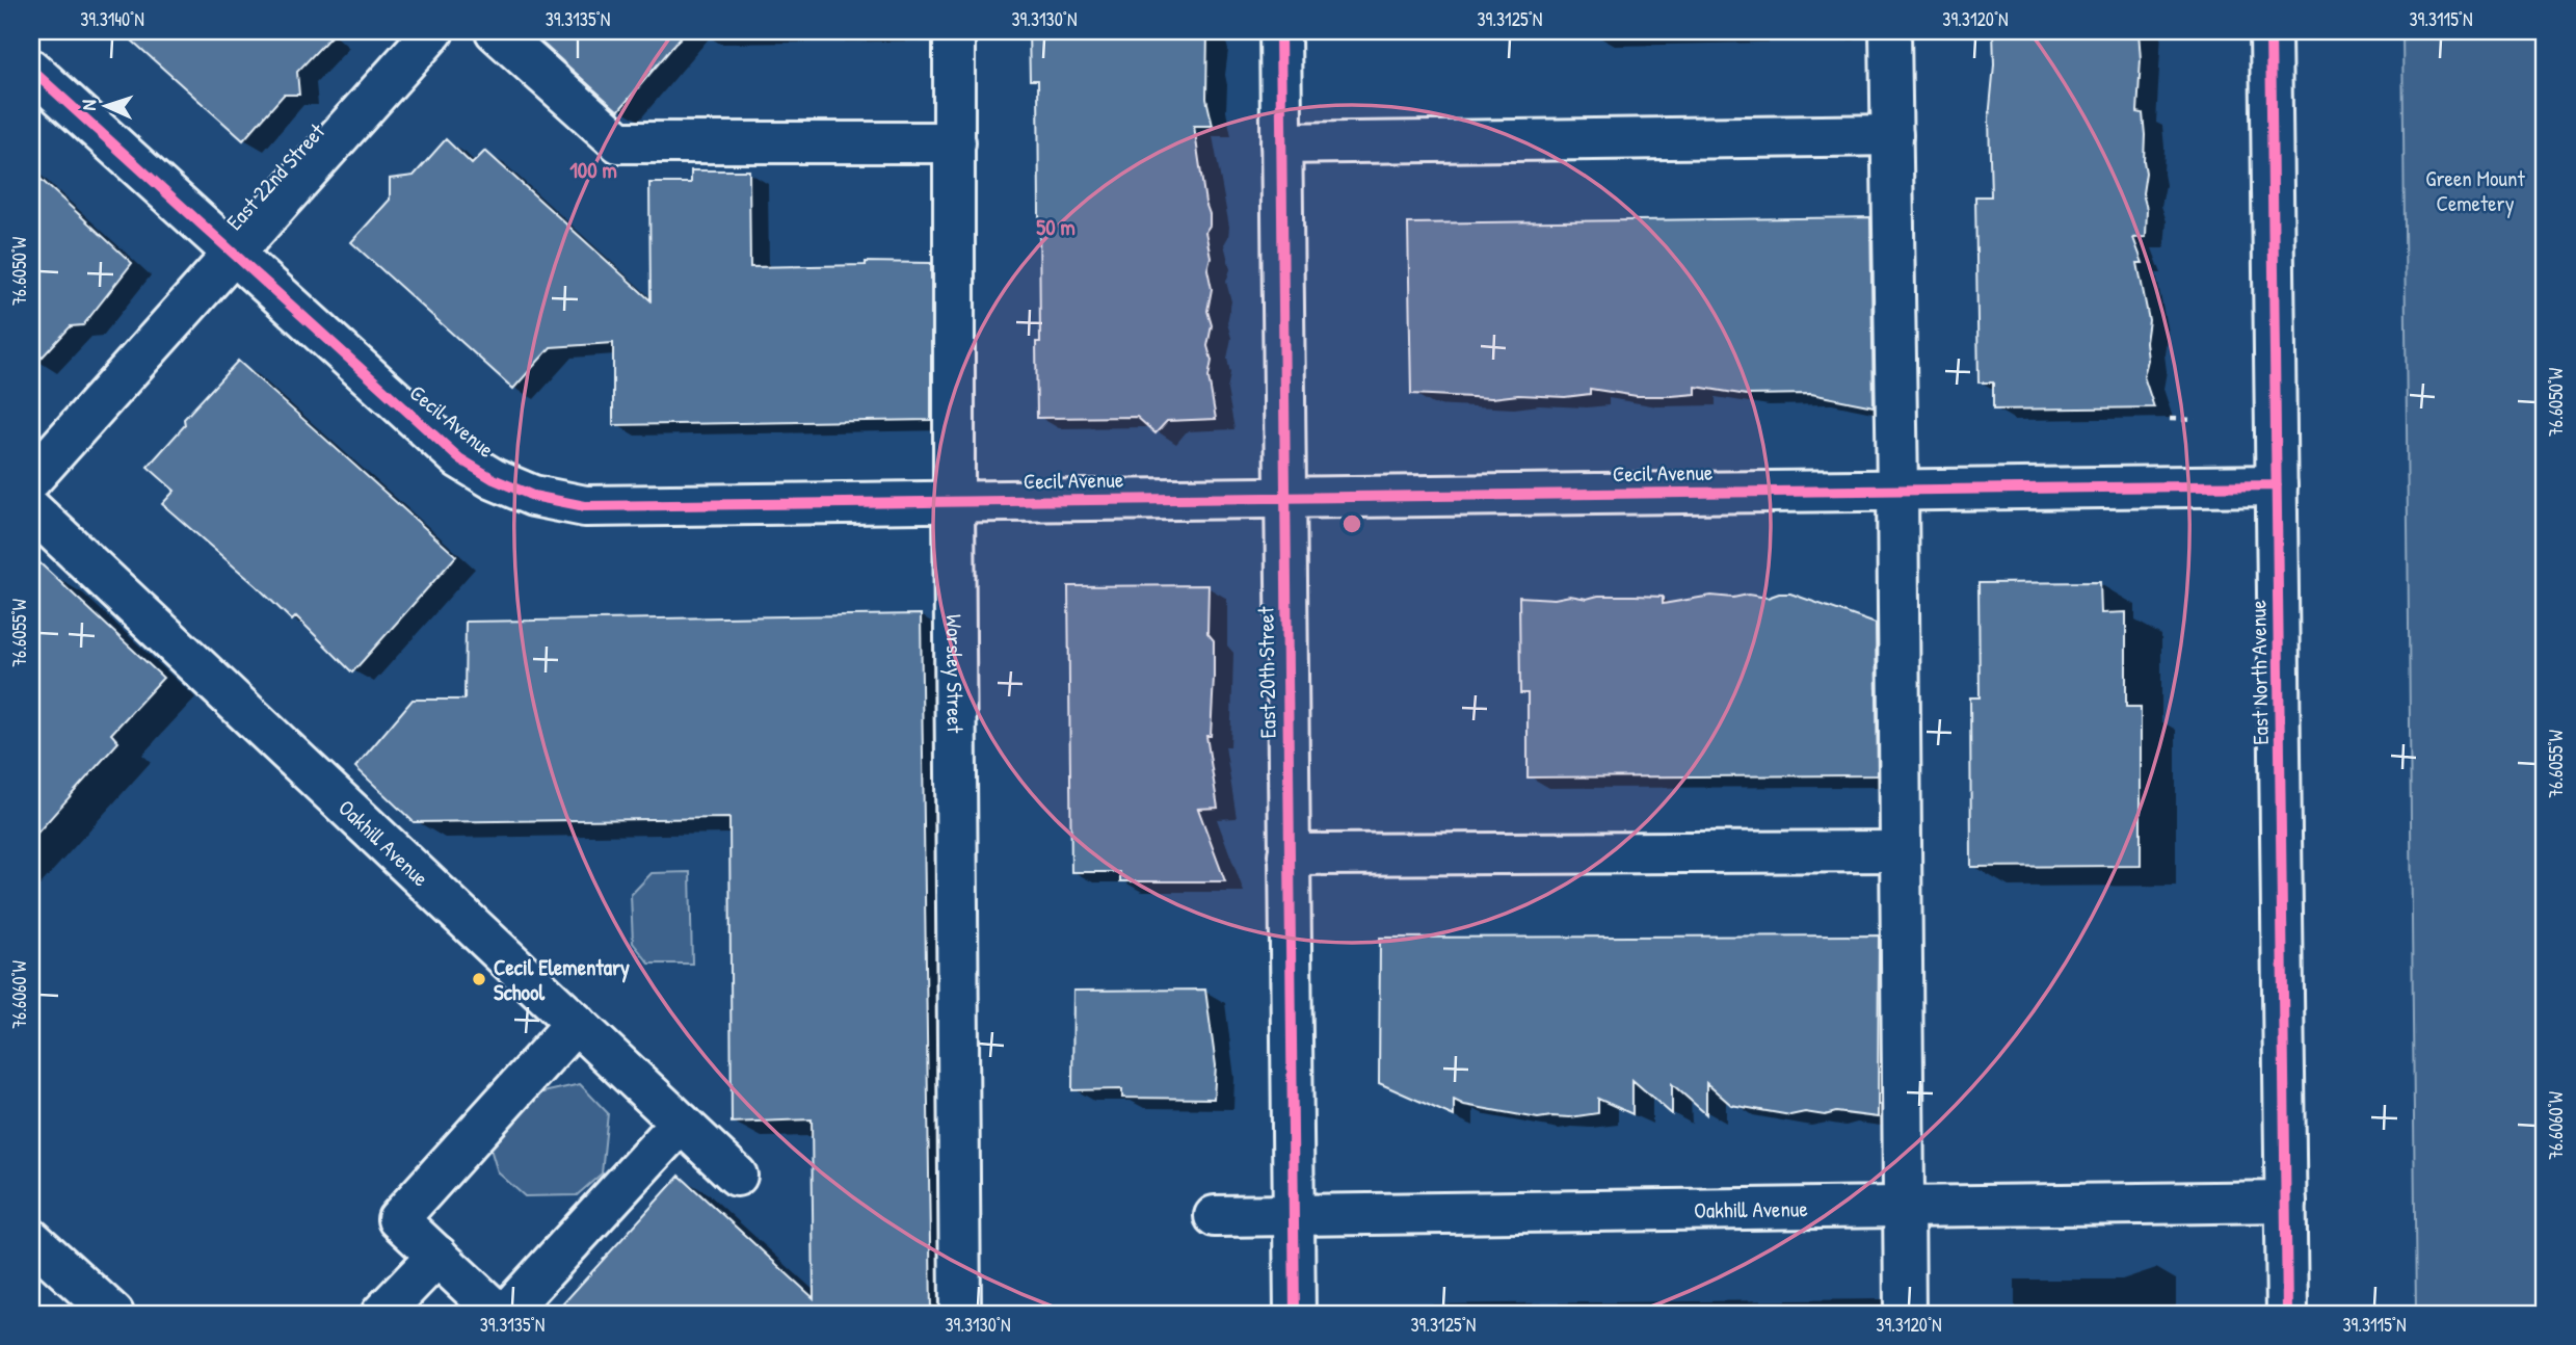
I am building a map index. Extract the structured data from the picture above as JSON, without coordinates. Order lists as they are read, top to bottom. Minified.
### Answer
{"streets":{"street":["East 22nd Street","Cecil Avenue","Worsley Street","East 20th Street","East North Avenue","Oakhill Avenue"]},"crossings":[["East 22nd Street","Cecil Avenue"],["Cecil Avenue","Worsley Street"],["Cecil Avenue","East 20th Street"],["Cecil Avenue","East North Avenue"],["East 20th Street","Oakhill Avenue"],["East North Avenue","Oakhill Avenue"]],"parks":["Green Mount Cemetery"],"places":["Cecil Elementary School"],"north":"left","coordinates":["39.3140°N","39.3135°N","39.3130°N","39.3125°N","39.3120°N","39.3115°N","76.6050°W","76.6055°W","76.6060°W"],"rings":["100 m","50 m"]}
